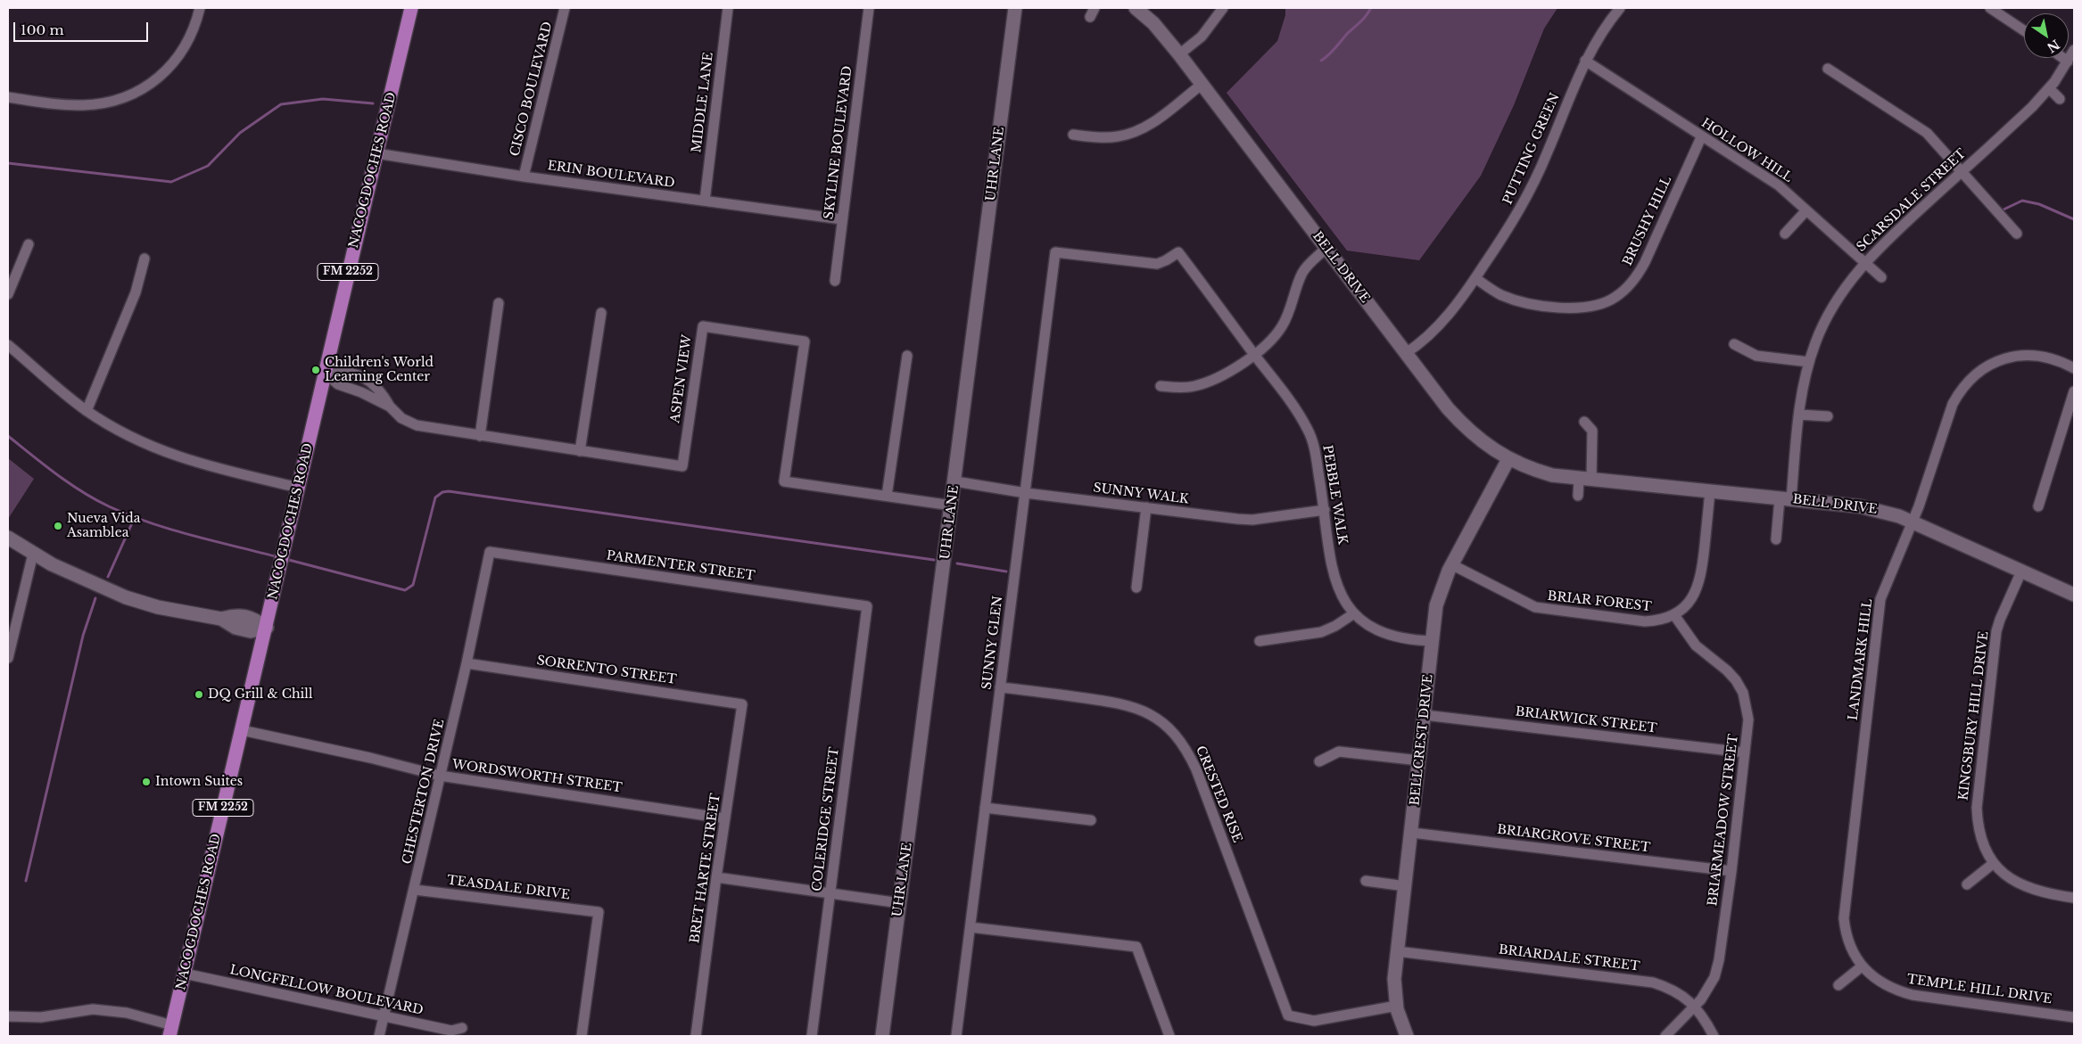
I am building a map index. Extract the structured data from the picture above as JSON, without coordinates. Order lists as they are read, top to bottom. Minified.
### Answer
{"streets":{"main road":["NACOGDOCHES ROAD","FM 2252"],"street":["CISCO BOULEVARD","MIDDLE LANE","SKYLINE BOULEVARD","PUTTING GREEN","HOLLOW HILL","UHR LANE","ERIN BOULEVARD","SCARSDALE STREET","BRUSHY HILL","BELL DRIVE","ASPEN VIEW","SUNNY WALK","PEBBLE WALK","PARMENTER STREET","BRIAR FOREST","SUNNY GLEN","LANDMARK HILL","SORRENTO STREET","KINGSBURY HILL DRIVE","BRIARWICK STREET","BELLCREST DRIVE","WORDSWORTH STREET","CHESTERTON DRIVE","CRESTED RISE","COLERIDGE STREET","BRIARMEADOW STREET","BRIARGROVE STREET","BRET HARTE STREET","TEASDALE DRIVE","BRIARDALE STREET","TEMPLE HILL DRIVE","LONGFELLOW BOULEVARD"]},"crossings":[["CISCO BOULEVARD","ERIN BOULEVARD"],["MIDDLE LANE","ERIN BOULEVARD"],["SKYLINE BOULEVARD","ERIN BOULEVARD"],["PUTTING GREEN","HOLLOW HILL"],["PUTTING GREEN","BRUSHY HILL"],["PUTTING GREEN","BELL DRIVE"],["HOLLOW HILL","SCARSDALE STREET"],["HOLLOW HILL","BRUSHY HILL"],["UHR LANE","ASPEN VIEW"],["UHR LANE","SUNNY WALK"],["NACOGDOCHES ROAD","ERIN BOULEVARD"],["NACOGDOCHES ROAD","ASPEN VIEW"],["NACOGDOCHES ROAD","WORDSWORTH STREET"],["NACOGDOCHES ROAD","LONGFELLOW BOULEVARD"],["SCARSDALE STREET","BELL DRIVE"],["BELL DRIVE","LANDMARK HILL"],["BELL DRIVE","KINGSBURY HILL DRIVE"],["BELL DRIVE","BELLCREST DRIVE"],["SUNNY WALK","PEBBLE WALK"],["SUNNY WALK","SUNNY GLEN"],["PEBBLE WALK","SUNNY GLEN"],["PEBBLE WALK","BELLCREST DRIVE"],["PARMENTER STREET","CHESTERTON DRIVE"],["PARMENTER STREET","COLERIDGE STREET"],["BRIAR FOREST","BELLCREST DRIVE"],["BRIAR FOREST","BRIARMEADOW STREET"],["SUNNY GLEN","CRESTED RISE"],["LANDMARK HILL","TEMPLE HILL DRIVE"],["SORRENTO STREET","CHESTERTON DRIVE"],["SORRENTO STREET","BRET HARTE STREET"],["BRIARWICK STREET","BELLCREST DRIVE"],["BRIARWICK STREET","BRIARMEADOW STREET"],["BELLCREST DRIVE","CRESTED RISE"],["BELLCREST DRIVE","BRIARGROVE STREET"],["BELLCREST DRIVE","BRIARDALE STREET"],["WORDSWORTH STREET","CHESTERTON DRIVE"],["WORDSWORTH STREET","BRET HARTE STREET"],["CHESTERTON DRIVE","TEASDALE DRIVE"],["CHESTERTON DRIVE","LONGFELLOW BOULEVARD"],["BRIARMEADOW STREET","BRIARGROVE STREET"],["BRIARMEADOW STREET","BRIARDALE STREET"]],"places":["Children's World Learning Center","Nueva Vida Asamblea","DQ Grill & Chill","Intown Suites"],"scale_bar":"100 m","north":"bottom right"}
